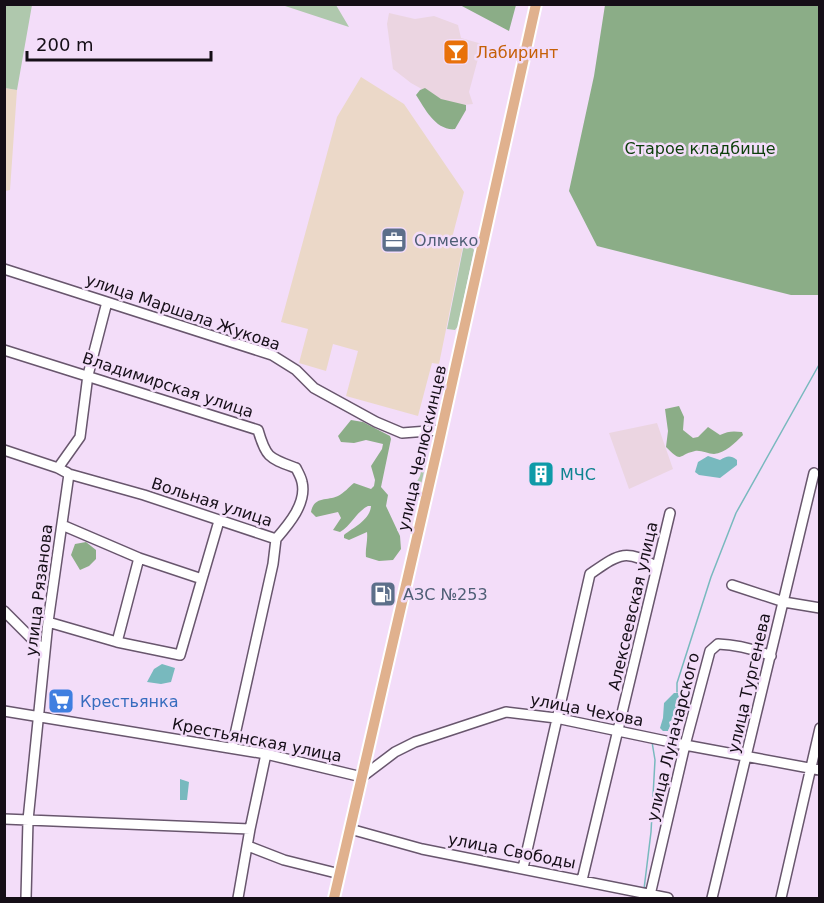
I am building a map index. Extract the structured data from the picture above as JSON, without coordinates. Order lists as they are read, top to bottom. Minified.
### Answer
{"streets":{"main road":["улица Челюскинцев"],"street":["улица Маршала Жукова","Владимирская улица","Вольная улица","улица Рязанова","Алексеевская улица","улица Тургенева","улица Чехова","улица Луначарского","Крестьянская улица","улица Свободы"]},"crossings":[["улица Маршала Жукова","улица Челюскинцев"],["Владимирская улица","Вольная улица"],["улица Челюскинцев","улица Чехова"],["улица Челюскинцев","Крестьянская улица"],["улица Челюскинцев","улица Свободы"],["Вольная улица","улица Рязанова"],["Вольная улица","Крестьянская улица"],["улица Рязанова","Крестьянская улица"],["Алексеевская улица","улица Чехова"],["Алексеевская улица","улица Свободы"],["улица Тургенева","улица Чехова"],["улица Тургенева","улица Луначарского"],["улица Чехова","улица Луначарского"],["улица Чехова","Крестьянская улица"],["улица Луначарского","улица Свободы"]],"parks":["Старое кладбище"],"places":{"bar":["Лабиринт"],"office":["Олмеко"],"building":["МЧС"],"fuel station":["АЗС №253"],"supermarket":["Крестьянка"]},"scale_bar":"200 m"}
